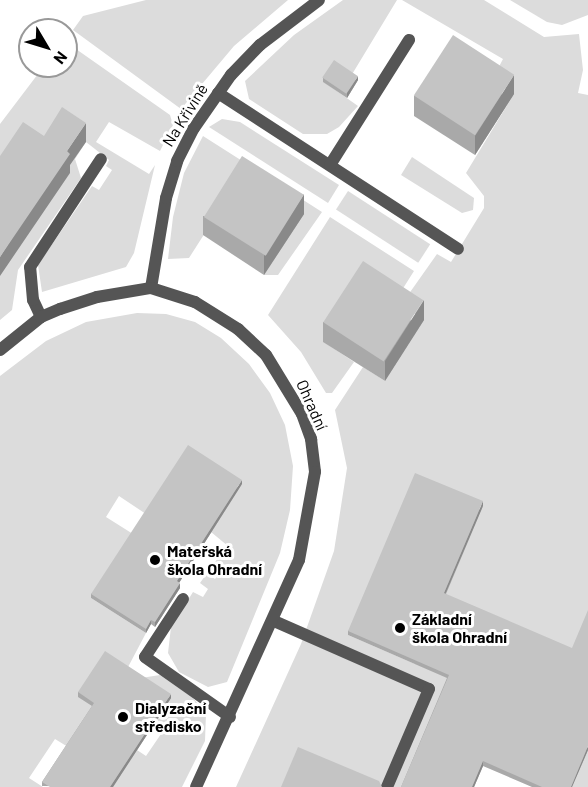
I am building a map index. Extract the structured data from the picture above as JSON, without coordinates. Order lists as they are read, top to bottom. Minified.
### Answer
{"streets":{"street":["Na Křivině","Ohradní"]},"crossings":[["Na Křivině","Ohradní"]],"places":["Mateřská škola Ohradní","Základní škola Ohradní","Dialyzační středisko"],"north":"bottom right"}
